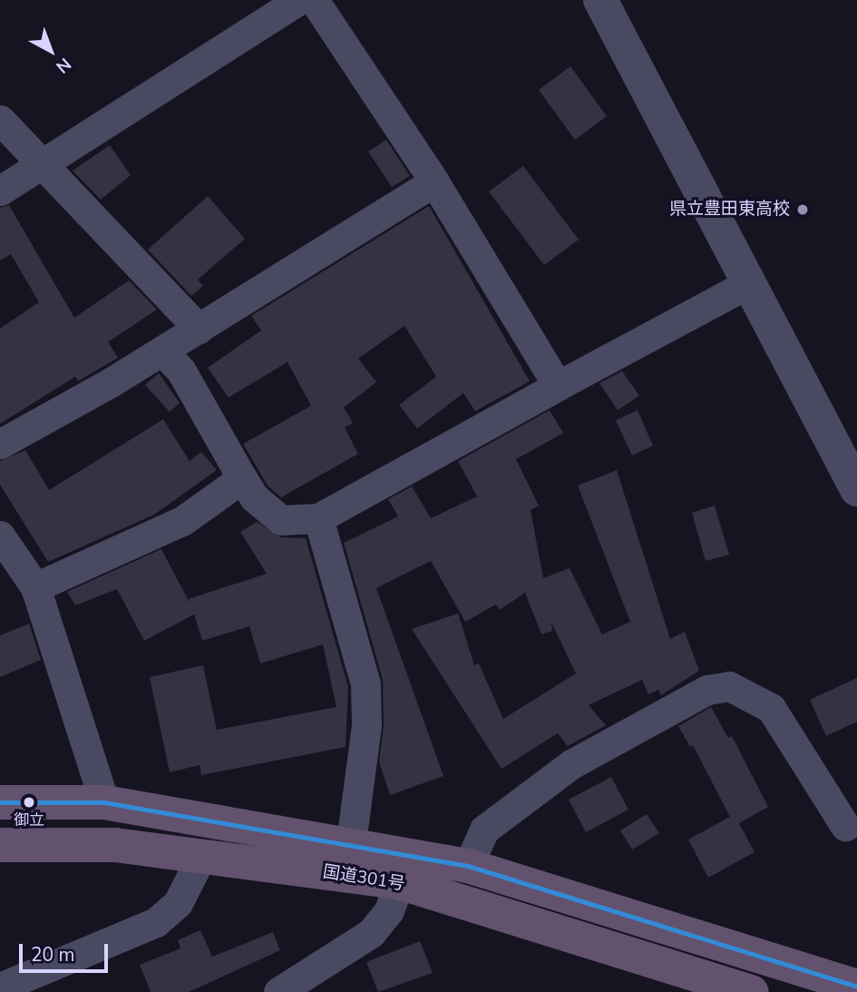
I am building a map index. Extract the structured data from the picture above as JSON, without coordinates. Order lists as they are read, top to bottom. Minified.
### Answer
{"streets":{"highway":["国道301号"]},"places":["県立豊田東高校","御立"],"scale_bar":"20 m","north":"bottom right"}
